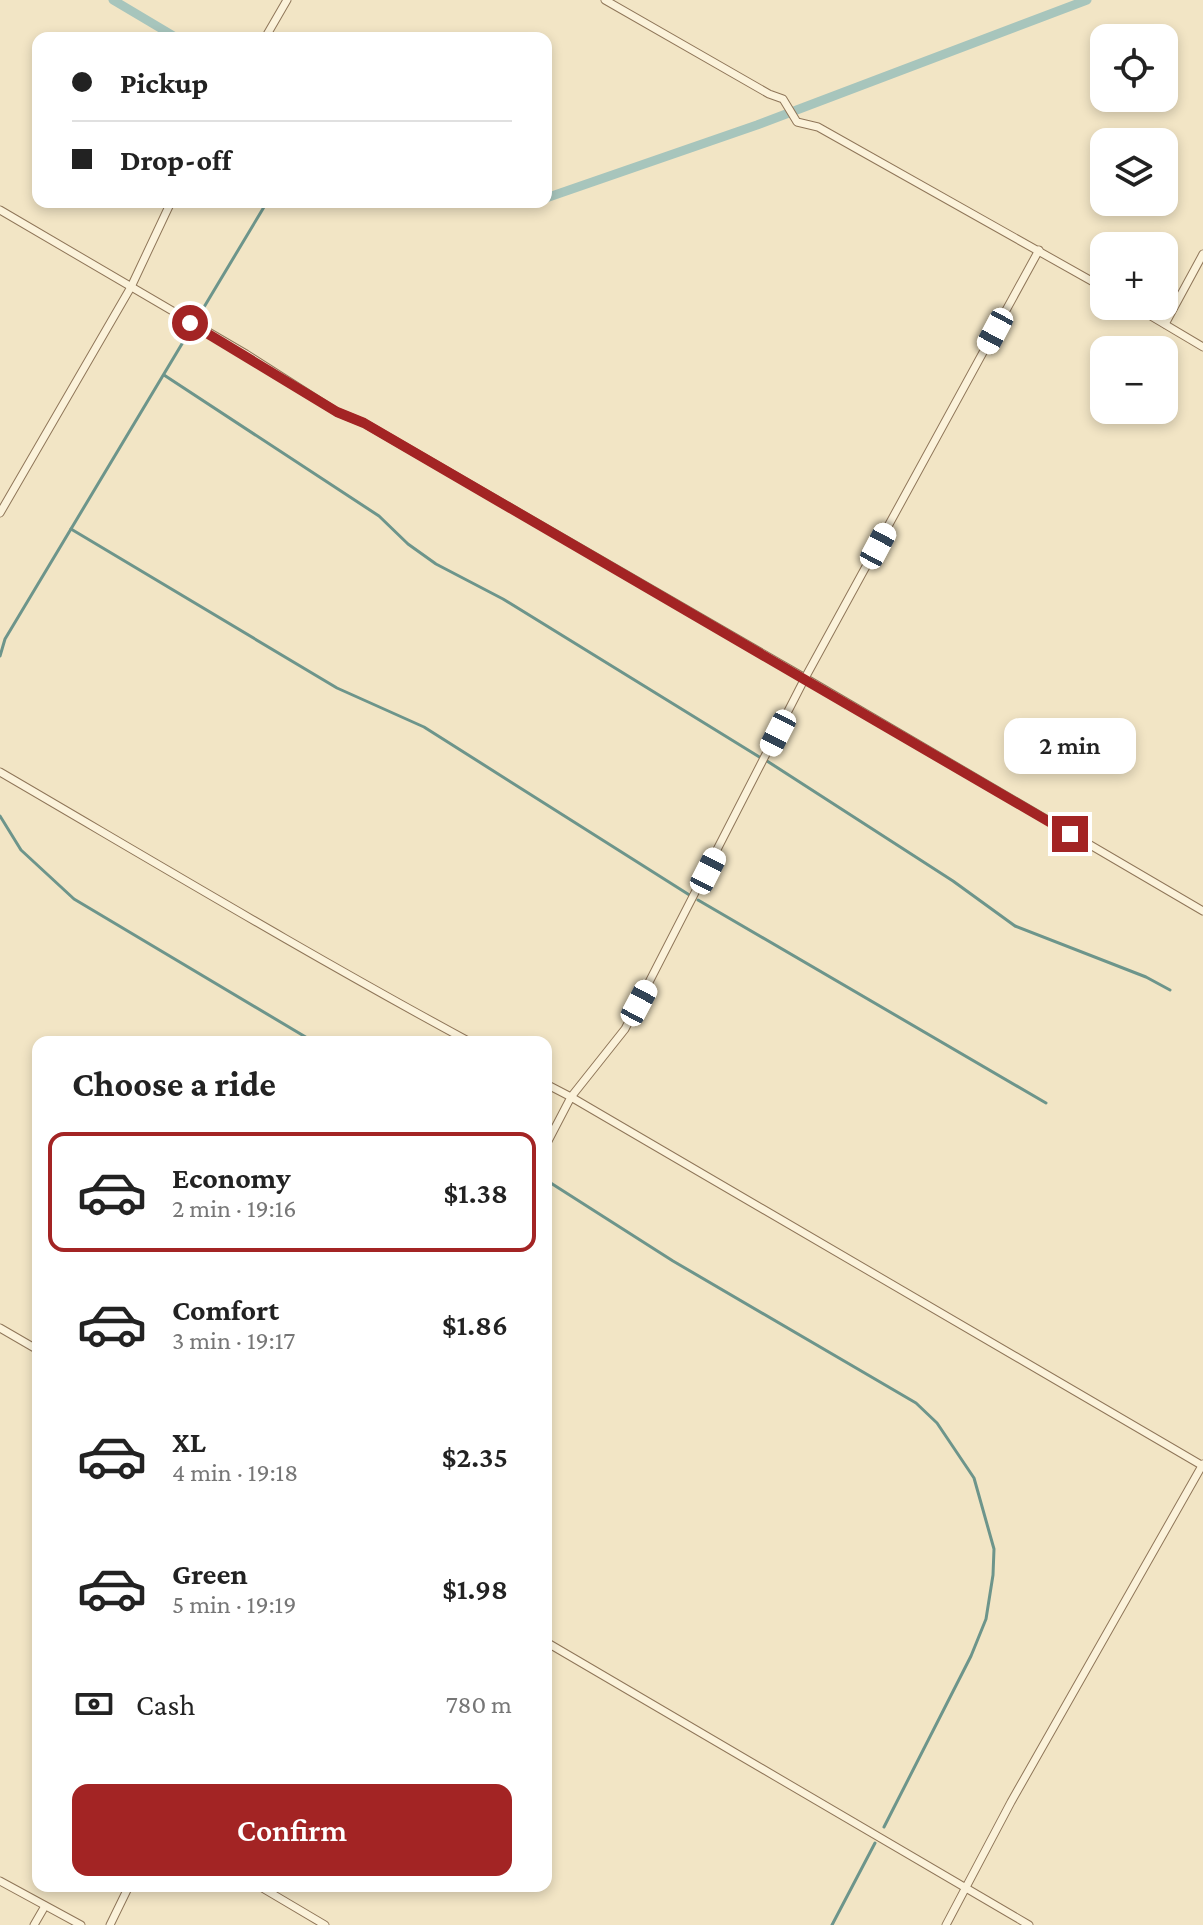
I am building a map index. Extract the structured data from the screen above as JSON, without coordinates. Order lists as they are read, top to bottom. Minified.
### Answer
{"page":{"map_buttons":["+","−"],"banner":["Pickup","Drop-off"],"bubble":"2 min","heading":"Choose a ride","list":[{"name":"Economy","note":"2 min · 19:16","value":"$1.38"},{"name":"Comfort","note":"3 min · 19:17","value":"$1.86"},{"name":"XL","note":"4 min · 19:18","value":"$2.35"},{"name":"Green","note":"5 min · 19:19","value":"$1.98"}],"pay":["Cash","780 m"],"buttons":"Confirm"}}
